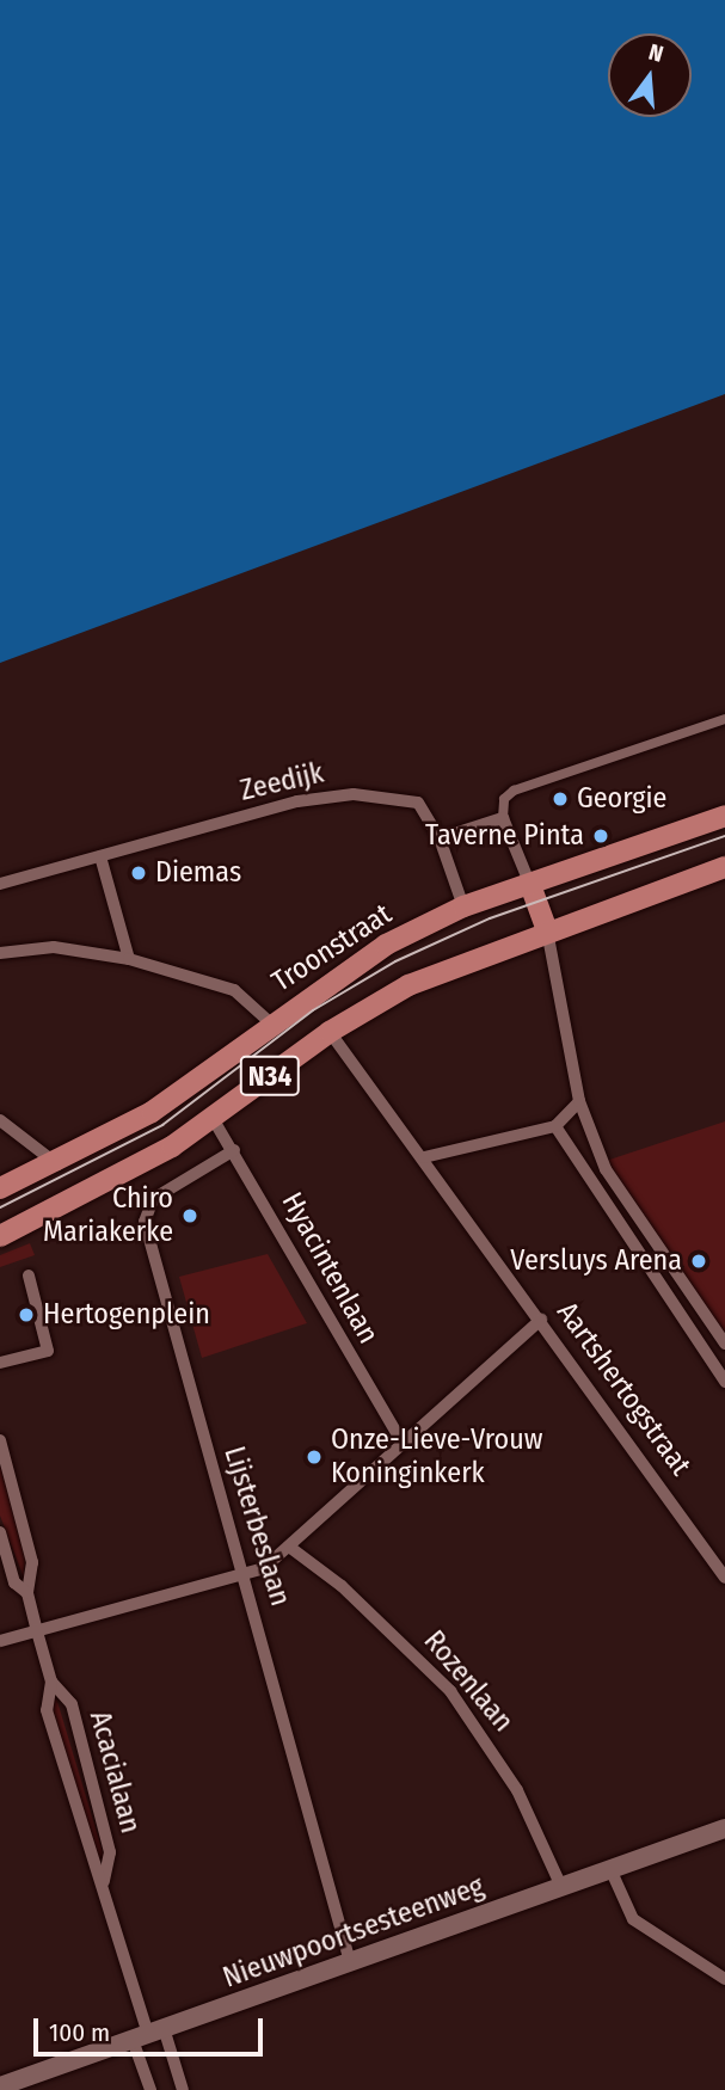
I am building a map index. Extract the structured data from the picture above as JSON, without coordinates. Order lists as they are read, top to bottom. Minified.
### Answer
{"streets":{"main road":["Troonstraat","N34","Nieuwpoortsesteenweg"],"street":["Zeedijk","Hyacintenlaan","Aartshertogstraat","Lijsterbeslaan","Rozenlaan","Acacialaan"]},"crossings":[["N34","Hyacintenlaan"],["N34","Aartshertogstraat"],["Hyacintenlaan","Lijsterbeslaan"],["Lijsterbeslaan","Nieuwpoortsesteenweg"],["Rozenlaan","Nieuwpoortsesteenweg"],["Acacialaan","Nieuwpoortsesteenweg"]],"places":["Georgie","Taverne Pinta","Diemas","Chiro Mariakerke","Versluys Arena","Hertogenplein","Onze-Lieve-Vrouw Koninginkerk"],"scale_bar":"100 m","north":"top"}
